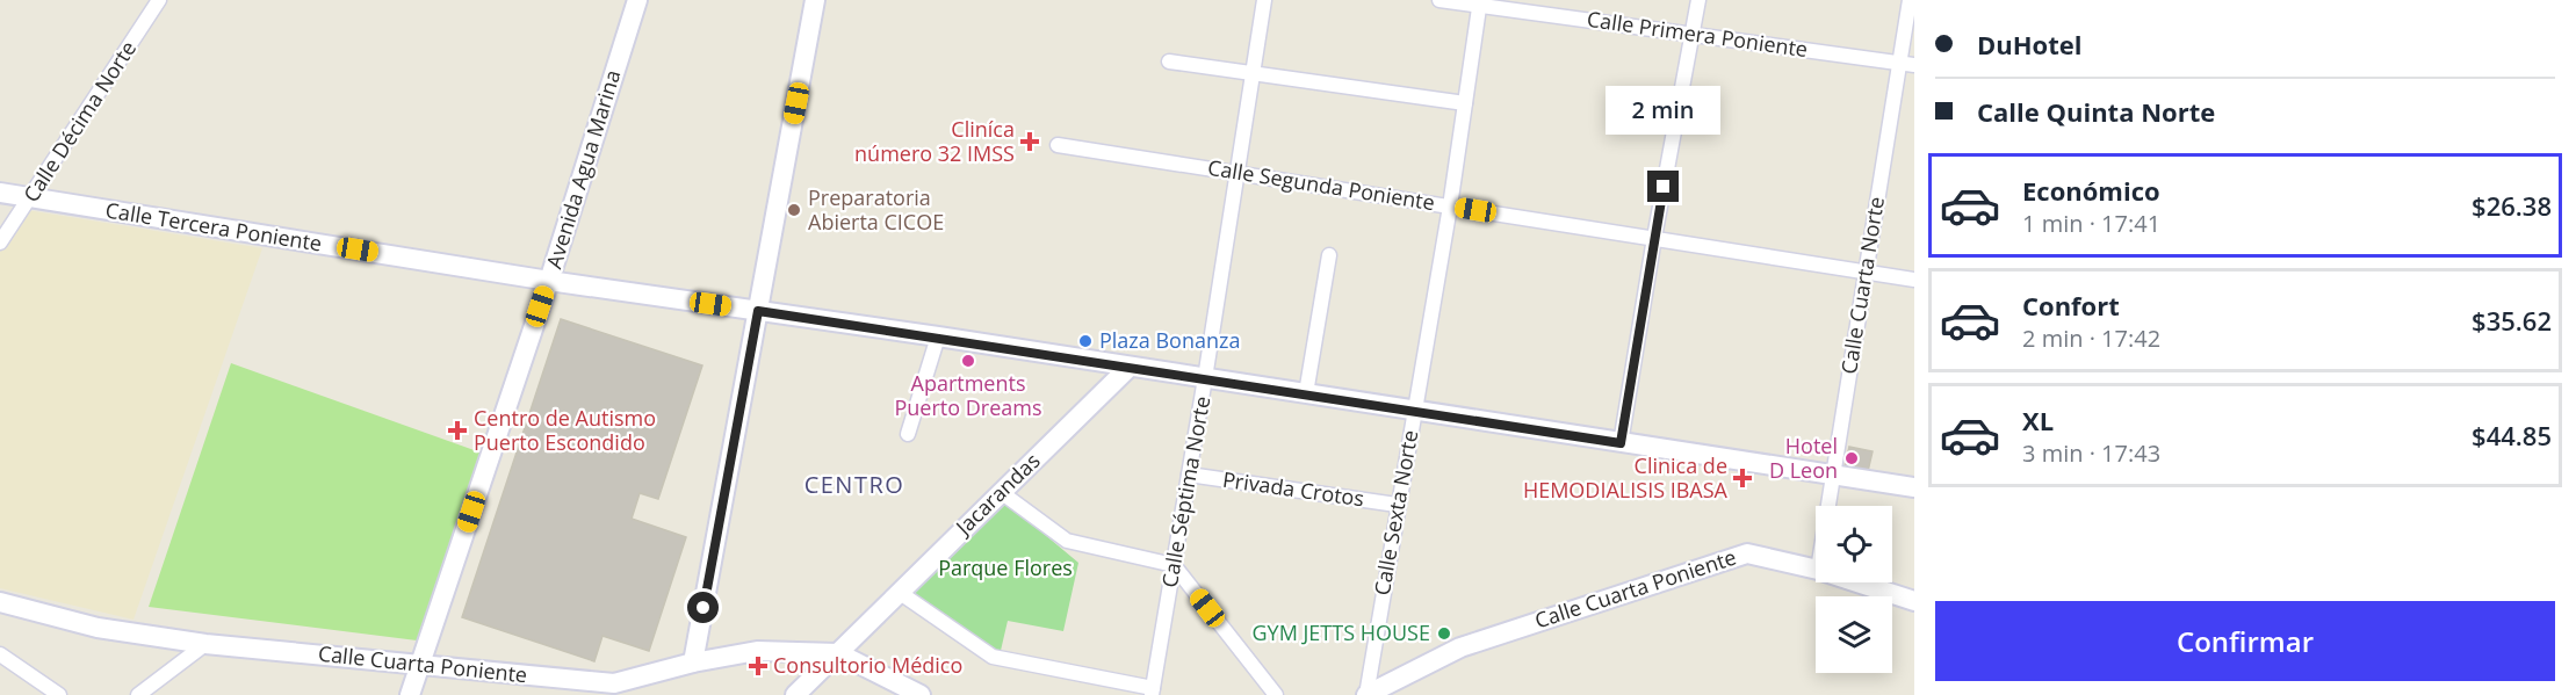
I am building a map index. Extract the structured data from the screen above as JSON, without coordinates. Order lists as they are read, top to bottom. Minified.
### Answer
{"streets":{"street":["Calle Primera Poniente","Calle Décima Norte","Avenida Agua Marina","Calle Segunda Poniente","Calle Tercera Poniente","Calle Cuarta Norte","Privada Crotos","Calle Séptima Norte","Jacarandas","Calle Sexta Norte","Calle Cuarta Poniente"]},"crossings":[["Calle Primera Poniente","Calle Cuarta Norte"],["Calle Primera Poniente","Calle Sexta Norte"],["Calle Décima Norte","Calle Tercera Poniente"],["Avenida Agua Marina","Calle Tercera Poniente"],["Avenida Agua Marina","Calle Cuarta Poniente"],["Calle Segunda Poniente","Calle Cuarta Norte"],["Calle Segunda Poniente","Calle Séptima Norte"],["Calle Segunda Poniente","Calle Sexta Norte"],["Calle Tercera Poniente","Calle Cuarta Norte"],["Calle Tercera Poniente","Calle Séptima Norte"],["Calle Tercera Poniente","Jacarandas"],["Calle Tercera Poniente","Calle Sexta Norte"],["Privada Crotos","Calle Séptima Norte"],["Privada Crotos","Calle Sexta Norte"],["Jacarandas","Calle Cuarta Poniente"],["Calle Sexta Norte","Calle Cuarta Poniente"]],"districts":["CENTRO"],"parks":["Parque Flores"],"places":{"health":["Cliníca número 32 IMSS","Centro de Autismo Puerto Escondido","Clinica de HEMODIALISIS IBASA","Consultorio Médico"],"other":["Preparatoria Abierta CICOE","Plaza Bonanza","Apartments Puerto Dreams","Hotel D Leon","GYM JETTS HOUSE"]},"page":{"banner":["DuHotel","Calle Quinta Norte"],"bubble":"2 min","list":[{"name":"Económico","note":"1 min · 17:41","value":"$26.38"},{"name":"Confort","note":"2 min · 17:42","value":"$35.62"},{"name":"XL","note":"3 min · 17:43","value":"$44.85"}],"buttons":"Confirmar"}}
